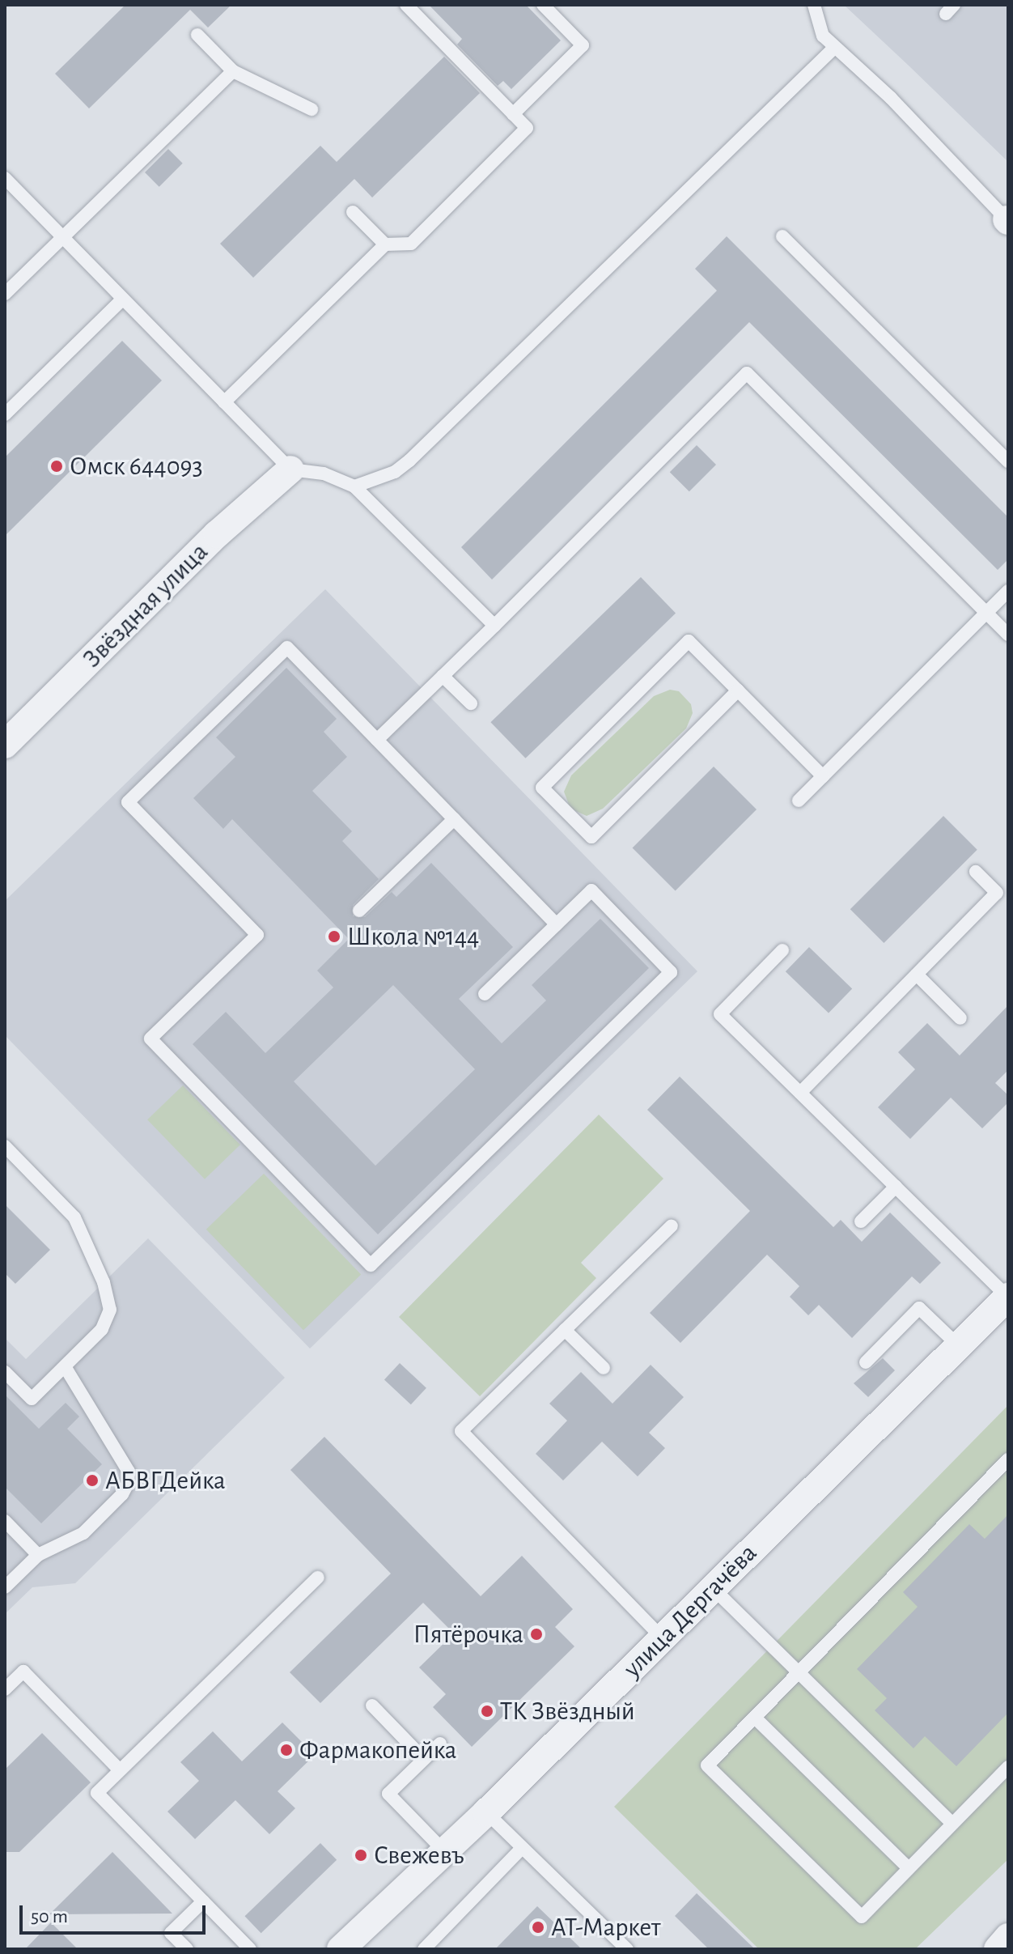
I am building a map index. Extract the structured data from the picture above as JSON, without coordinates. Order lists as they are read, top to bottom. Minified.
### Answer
{"streets":{"street":["Звёздная улица","улица Дергачёва"]},"places":["Омск 644093","Школа №144","АБВГДейка","Пятёрочка","ТК Звёздный","Фармакопейка","Свежевъ","АТ-Маркет"],"scale_bar":"50 m"}
